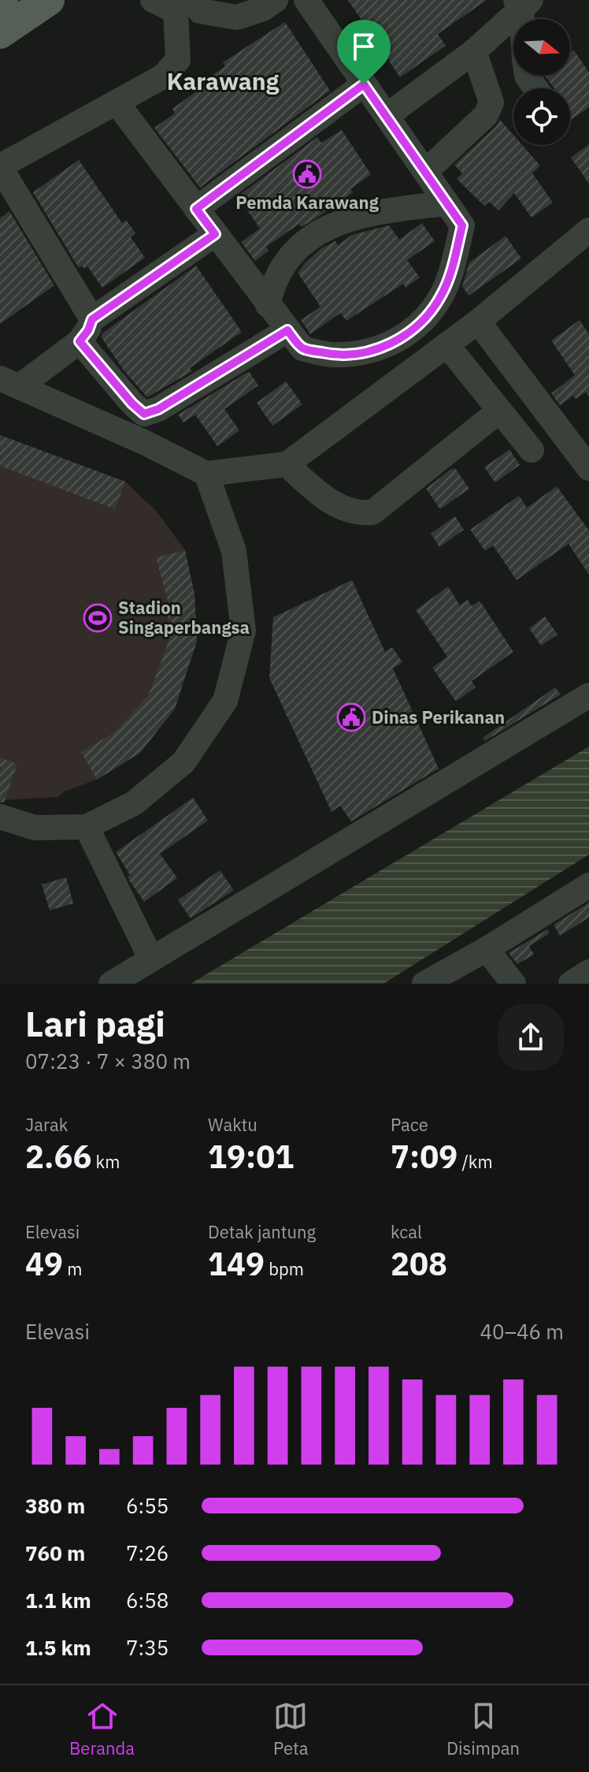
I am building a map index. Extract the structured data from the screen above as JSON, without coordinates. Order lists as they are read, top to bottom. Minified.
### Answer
{"districts":["Karawang"],"places":{"public building":["Pemda Karawang","Dinas Perikanan"],"sports":["Stadion Singaperbangsa"]},"north":"right","page":{"heading":["Lari pagi","07:23 · 7 × 380 m"],"stats":[["Jarak","2.66 km"],["Waktu","19:01"],["Pace","7:09 /km"],["Elevasi","49 m"],["Detak jantung","149 bpm"],["kcal","208"]],"chart":["Elevasi","40–46 m"],"list":[{"name":"380 m","note":"6:55"},{"name":"760 m","note":"7:26"},{"name":"1.1 km","note":"6:58"},{"name":"1.5 km","note":"7:35"}],"tabs":["Beranda","Peta","Disimpan"]}}
